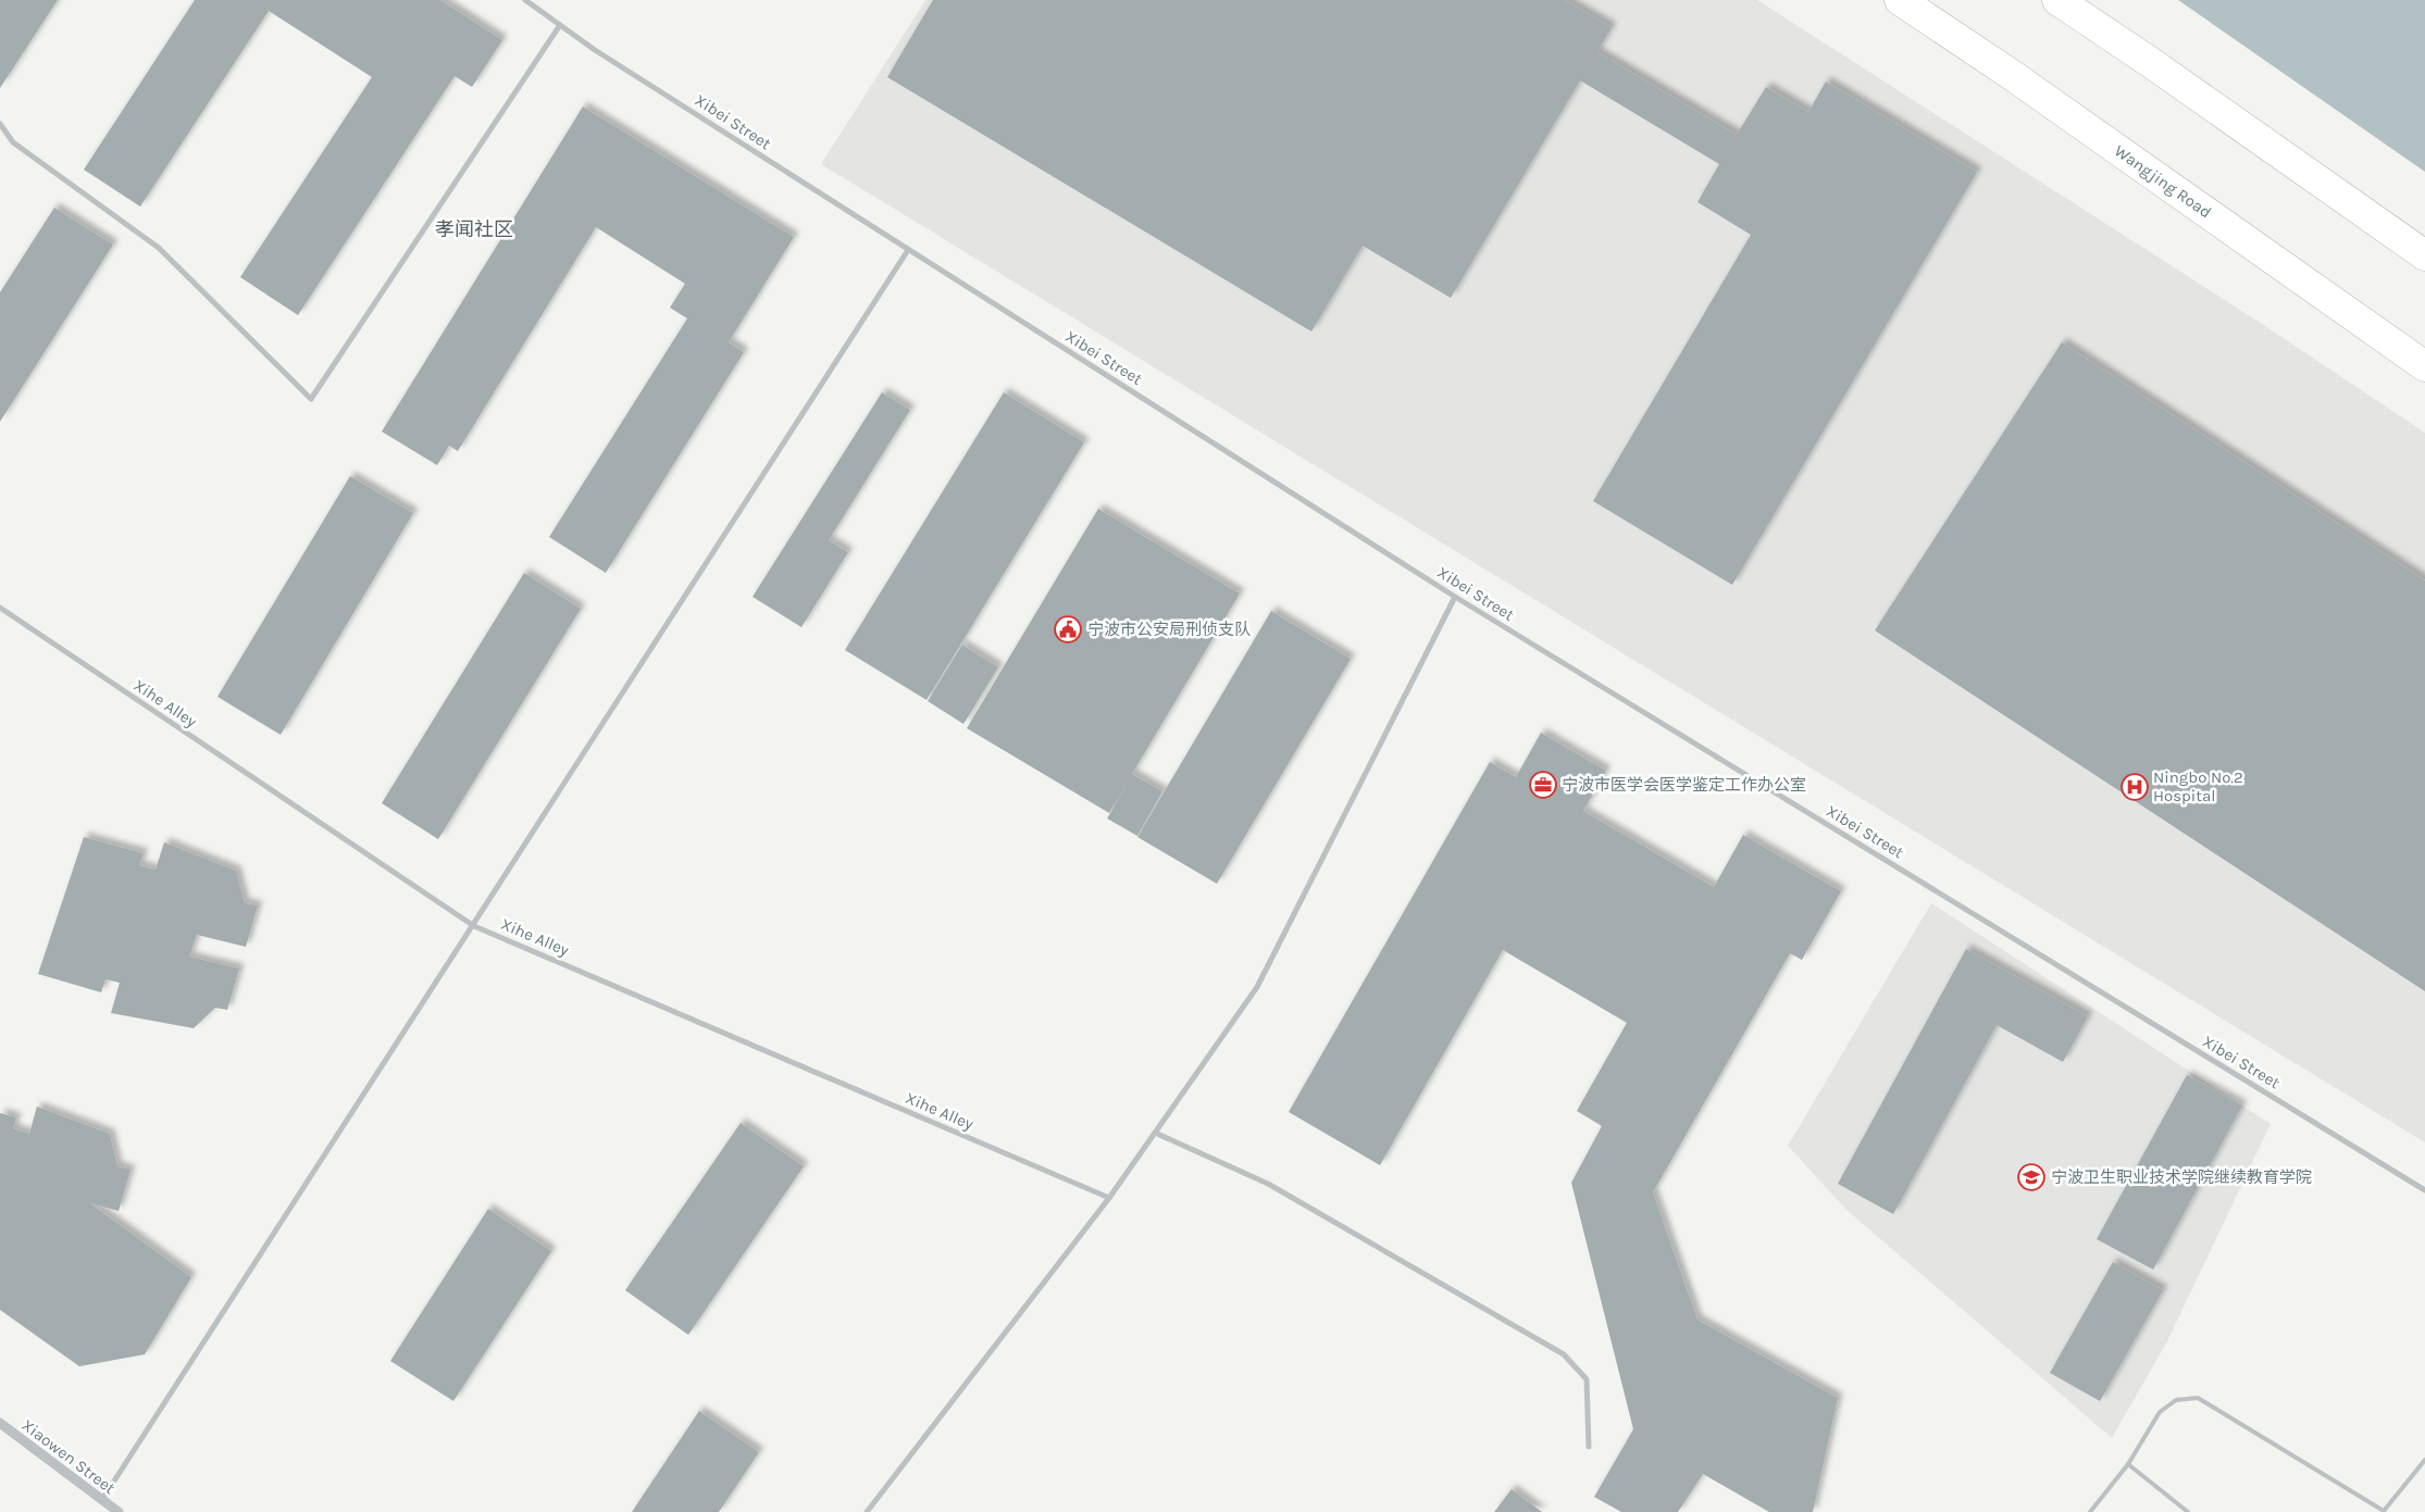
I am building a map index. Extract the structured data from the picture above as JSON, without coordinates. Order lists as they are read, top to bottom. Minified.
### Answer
{"streets":{"main road":["Wangjing Road"],"street":["Xibei Street","Xihe Alley","Xiaowen Street"]},"districts":["孝闻社区"],"places":{"public building":["宁波市公安局刑侦支队"],"office":["宁波市医学会医学鉴定工作办公室"],"hospital":["Ningbo No.2 Hospital"],"school or university":["宁波卫生职业技术学院继续教育学院"]}}
